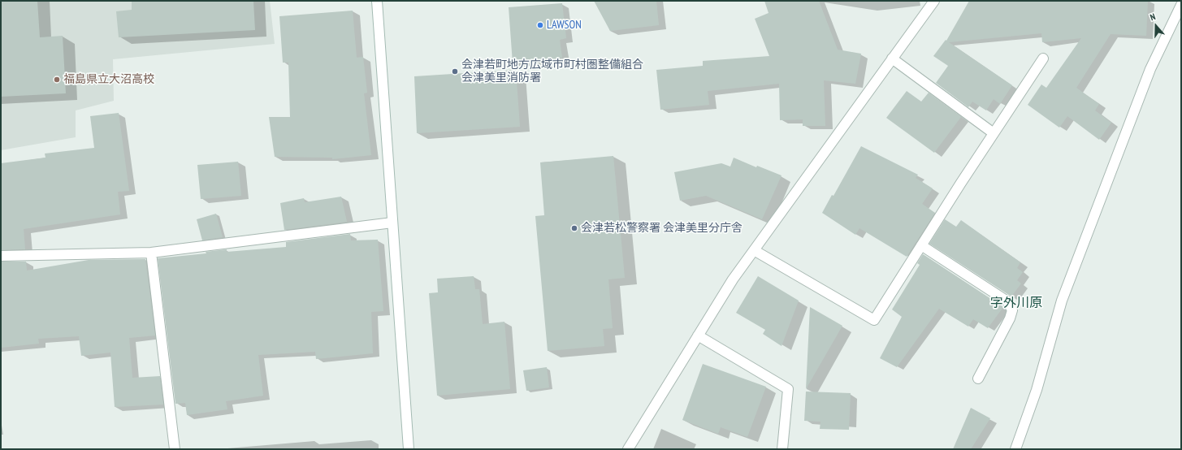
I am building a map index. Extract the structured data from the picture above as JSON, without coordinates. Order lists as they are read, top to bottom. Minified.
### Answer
{"districts":["字外川原"],"places":["LAWSON","会津若町地方広域市町村圏整備組合 会津美里消防署","福島県立大沼高校","会津若松警察署 会津美里分庁舎"],"north":"top"}
